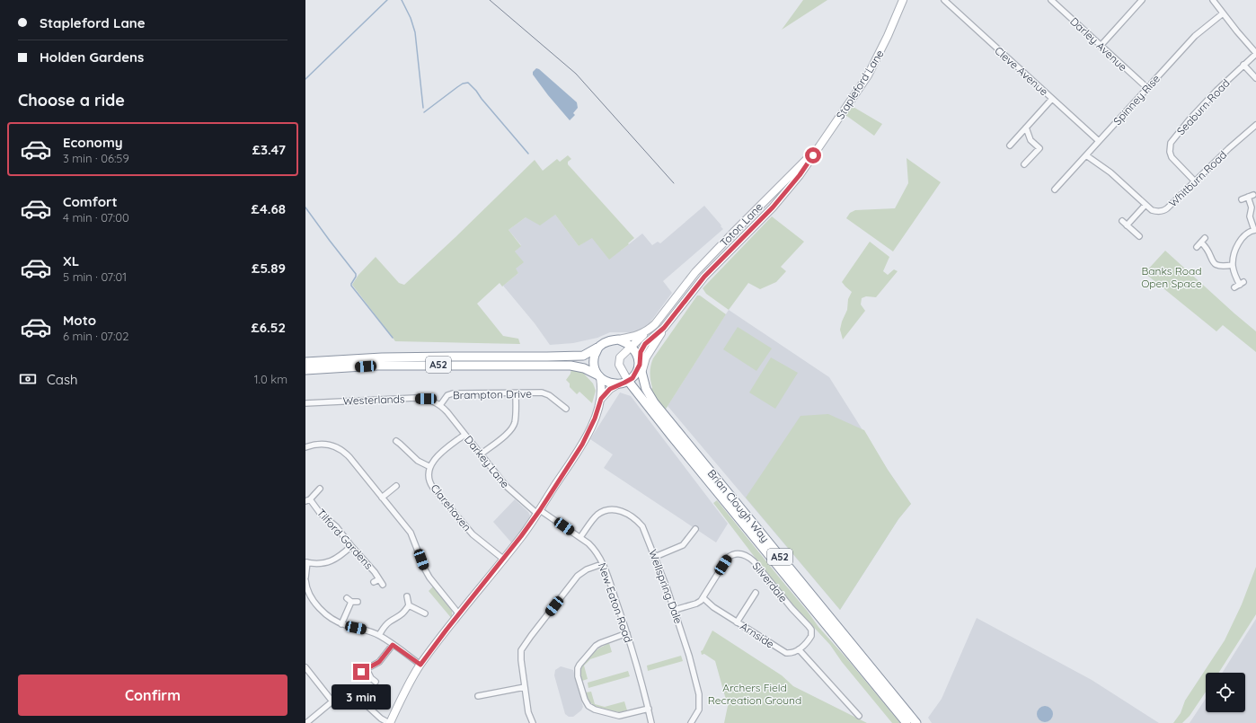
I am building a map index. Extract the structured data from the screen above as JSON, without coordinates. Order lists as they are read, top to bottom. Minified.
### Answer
{"streets":{"highway":["A52","Brian Clough Way"],"main road":["Stapleford Lane","Toton Lane"],"street":["Darley Avenue","Cleve Avenue","Spinney Rise","Seaburn Road","Whitburn Road","Brampton Drive","Westerlands","Darkey Lane","Clarehaven","Tilford Gardens","Silverdale","Wellspring Dale","New Eaton Road","Arnside"]},"crossings":[["Darley Avenue","Spinney Rise"],["Cleve Avenue","Spinney Rise"],["Stapleford Lane","Toton Lane"],["Spinney Rise","Whitburn Road"],["Seaburn Road","Whitburn Road"],["Toton Lane","Brian Clough Way"],["Brampton Drive","Westerlands"],["Brampton Drive","Darkey Lane"],["Westerlands","Darkey Lane"],["Darkey Lane","New Eaton Road"],["Silverdale","Wellspring Dale"],["Silverdale","Arnside"],["Wellspring Dale","New Eaton Road"]],"parks":["Banks Road Open Space","Archers Field Recreation Ground"],"page":{"banner":["Stapleford Lane","Holden Gardens"],"heading":"Choose a ride","list":[{"name":"Economy","note":"3 min · 06:59","value":"£3.47"},{"name":"Comfort","note":"4 min · 07:00","value":"£4.68"},{"name":"XL","note":"5 min · 07:01","value":"£5.89"},{"name":"Moto","note":"6 min · 07:02","value":"£6.52"}],"pay":["Cash","1.0 km"],"buttons":"Confirm","bubble":"3 min"}}
